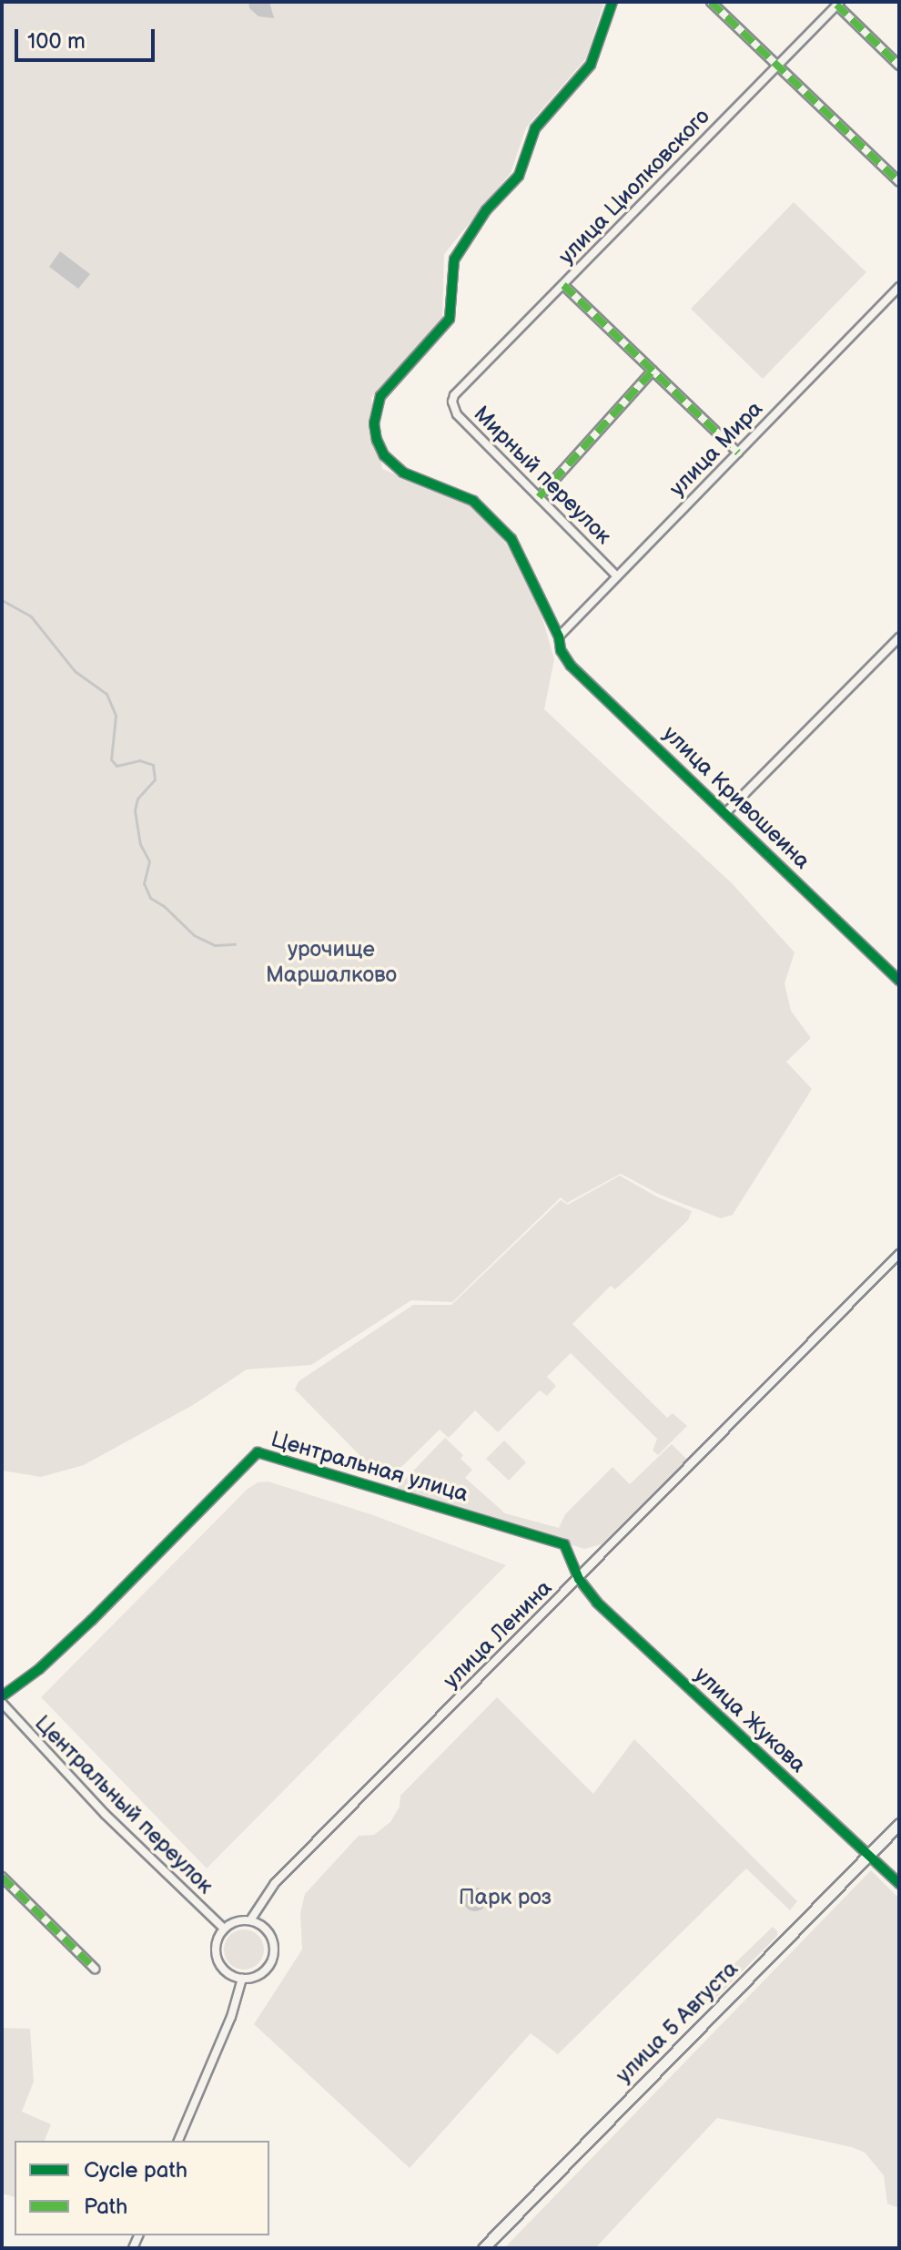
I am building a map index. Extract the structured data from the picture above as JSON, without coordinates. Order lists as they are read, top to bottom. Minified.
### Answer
{"streets":{"street":["улица Циолковского","улица Мира","Мирный переулок","улица Кривошеина","Центральная улица","улица Ленина","улица Жукова","Центральный переулок","улица 5 Августа"]},"crossings":[["улица Циолковского","Мирный переулок"],["улица Мира","Мирный переулок"],["улица Мира","улица Кривошеина"],["Центральная улица","улица Ленина"],["Центральная улица","улица Жукова"],["улица Ленина","улица Жукова"],["улица Ленина","Центральный переулок"],["улица Жукова","улица 5 Августа"]],"parks":["урочище Маршалково","Парк роз"],"legend":["Cycle path","Path"],"scale_bar":"100 m"}
